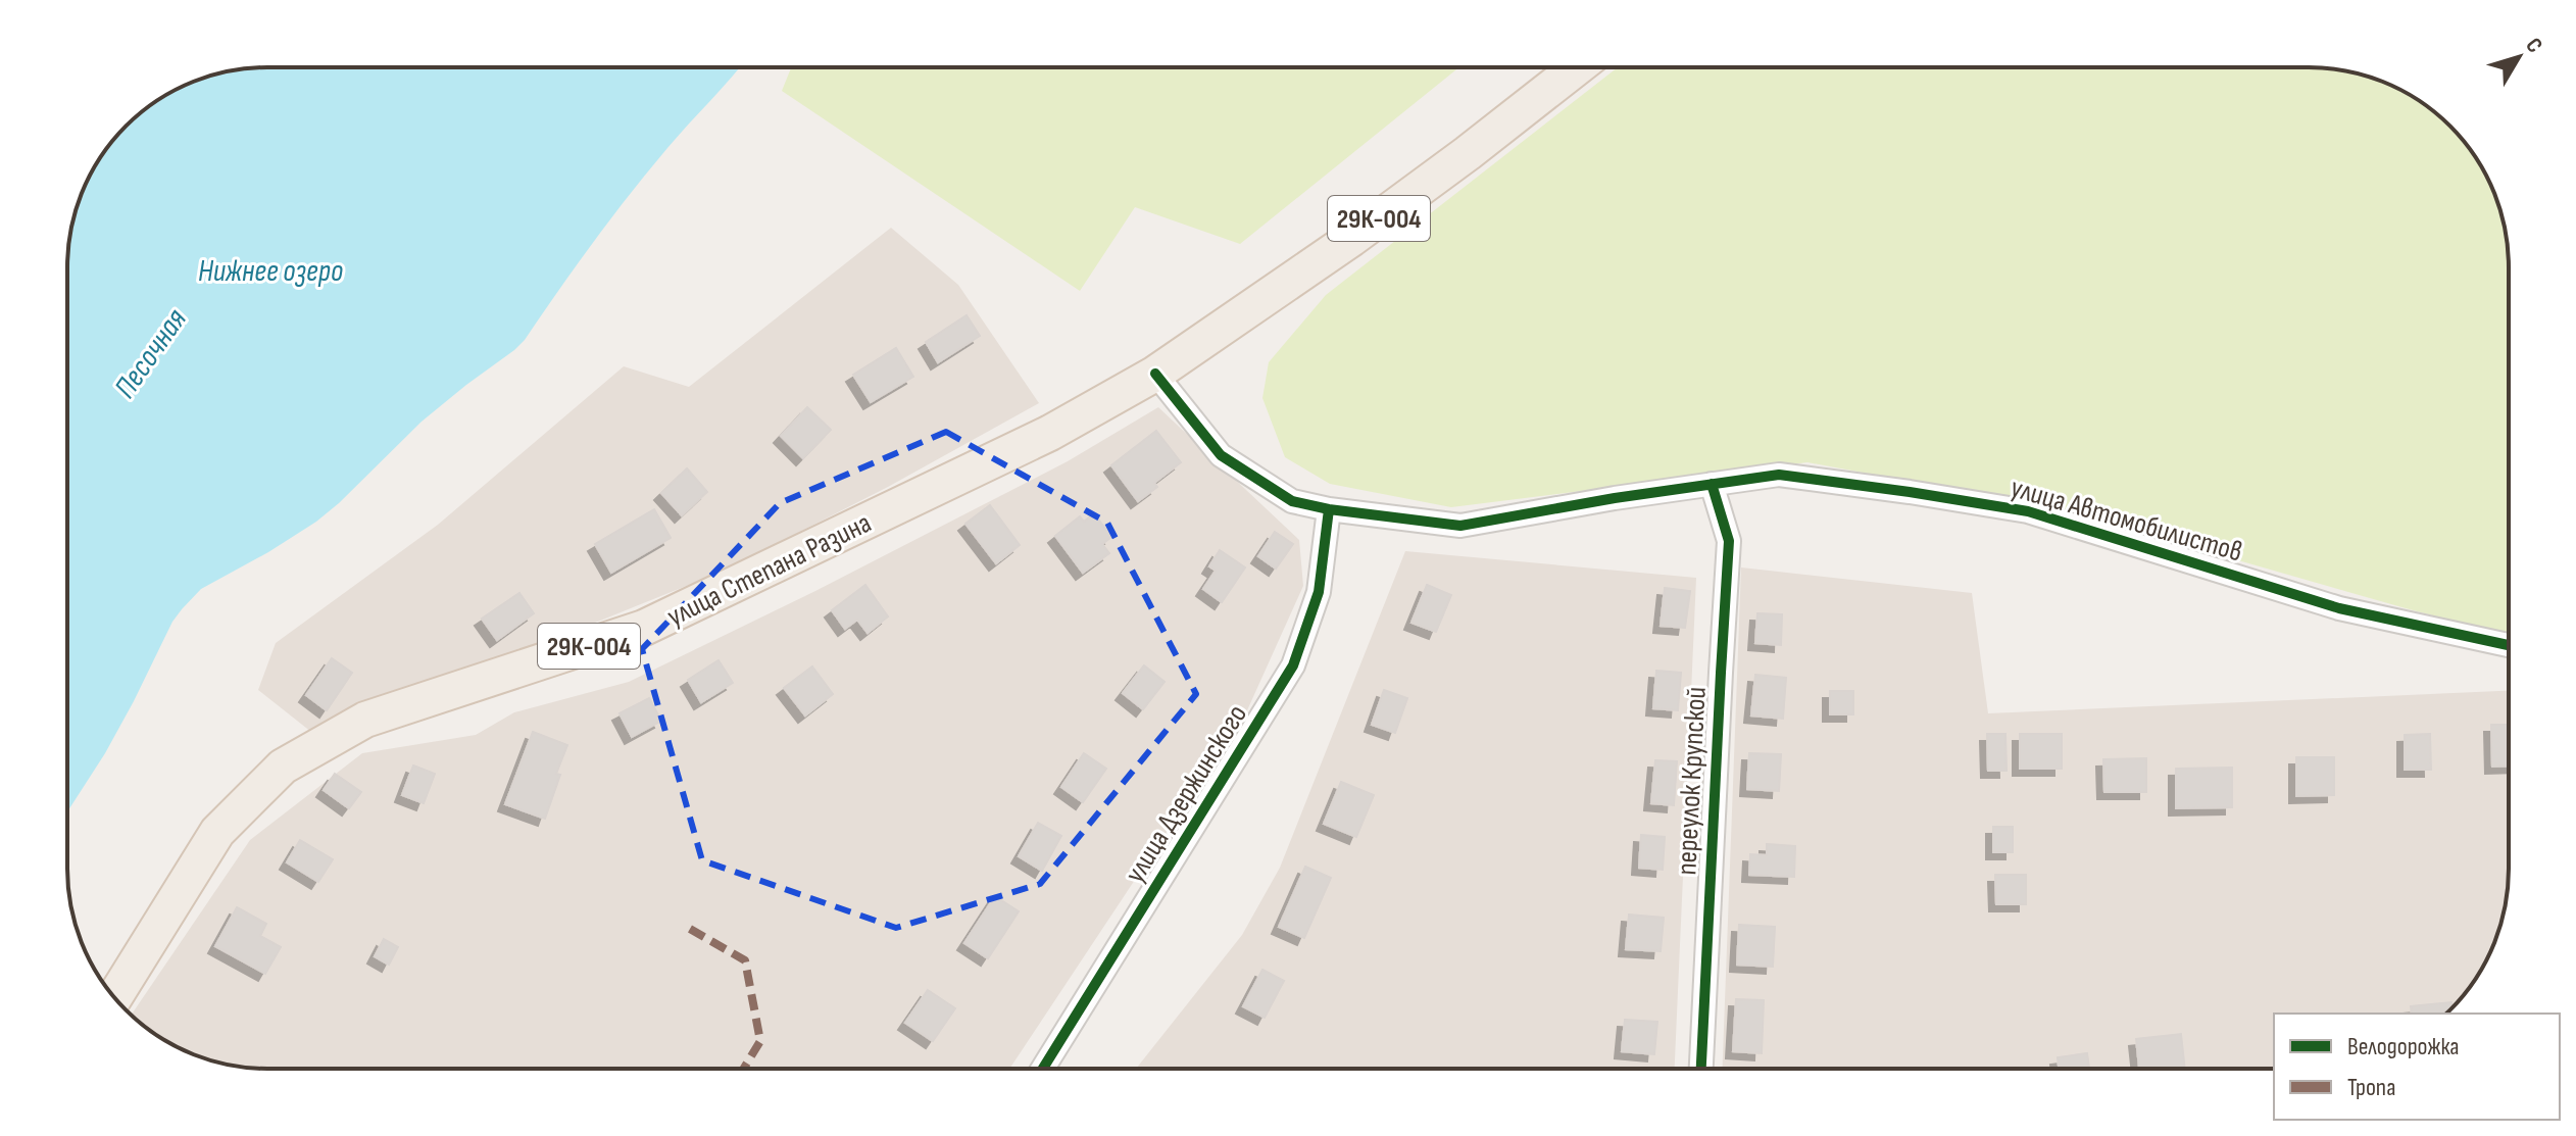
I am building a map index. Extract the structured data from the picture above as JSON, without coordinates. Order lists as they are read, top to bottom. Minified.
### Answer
{"streets":{"main road":["29К-004","улица Степана Разина"],"street":["улица Автомобилистов","переулок Крупской","улица Дзержинского"]},"crossings":[["29К-004","улица Автомобилистов"],["29К-004","улица Степана Разина"],["улица Автомобилистов","улица Степана Разина"],["улица Автомобилистов","переулок Крупской"],["улица Автомобилистов","улица Дзержинского"]],"water":["Нижнее озеро","Песочная"],"legend":["Велодорожка","Тропа"],"north":"top right"}
